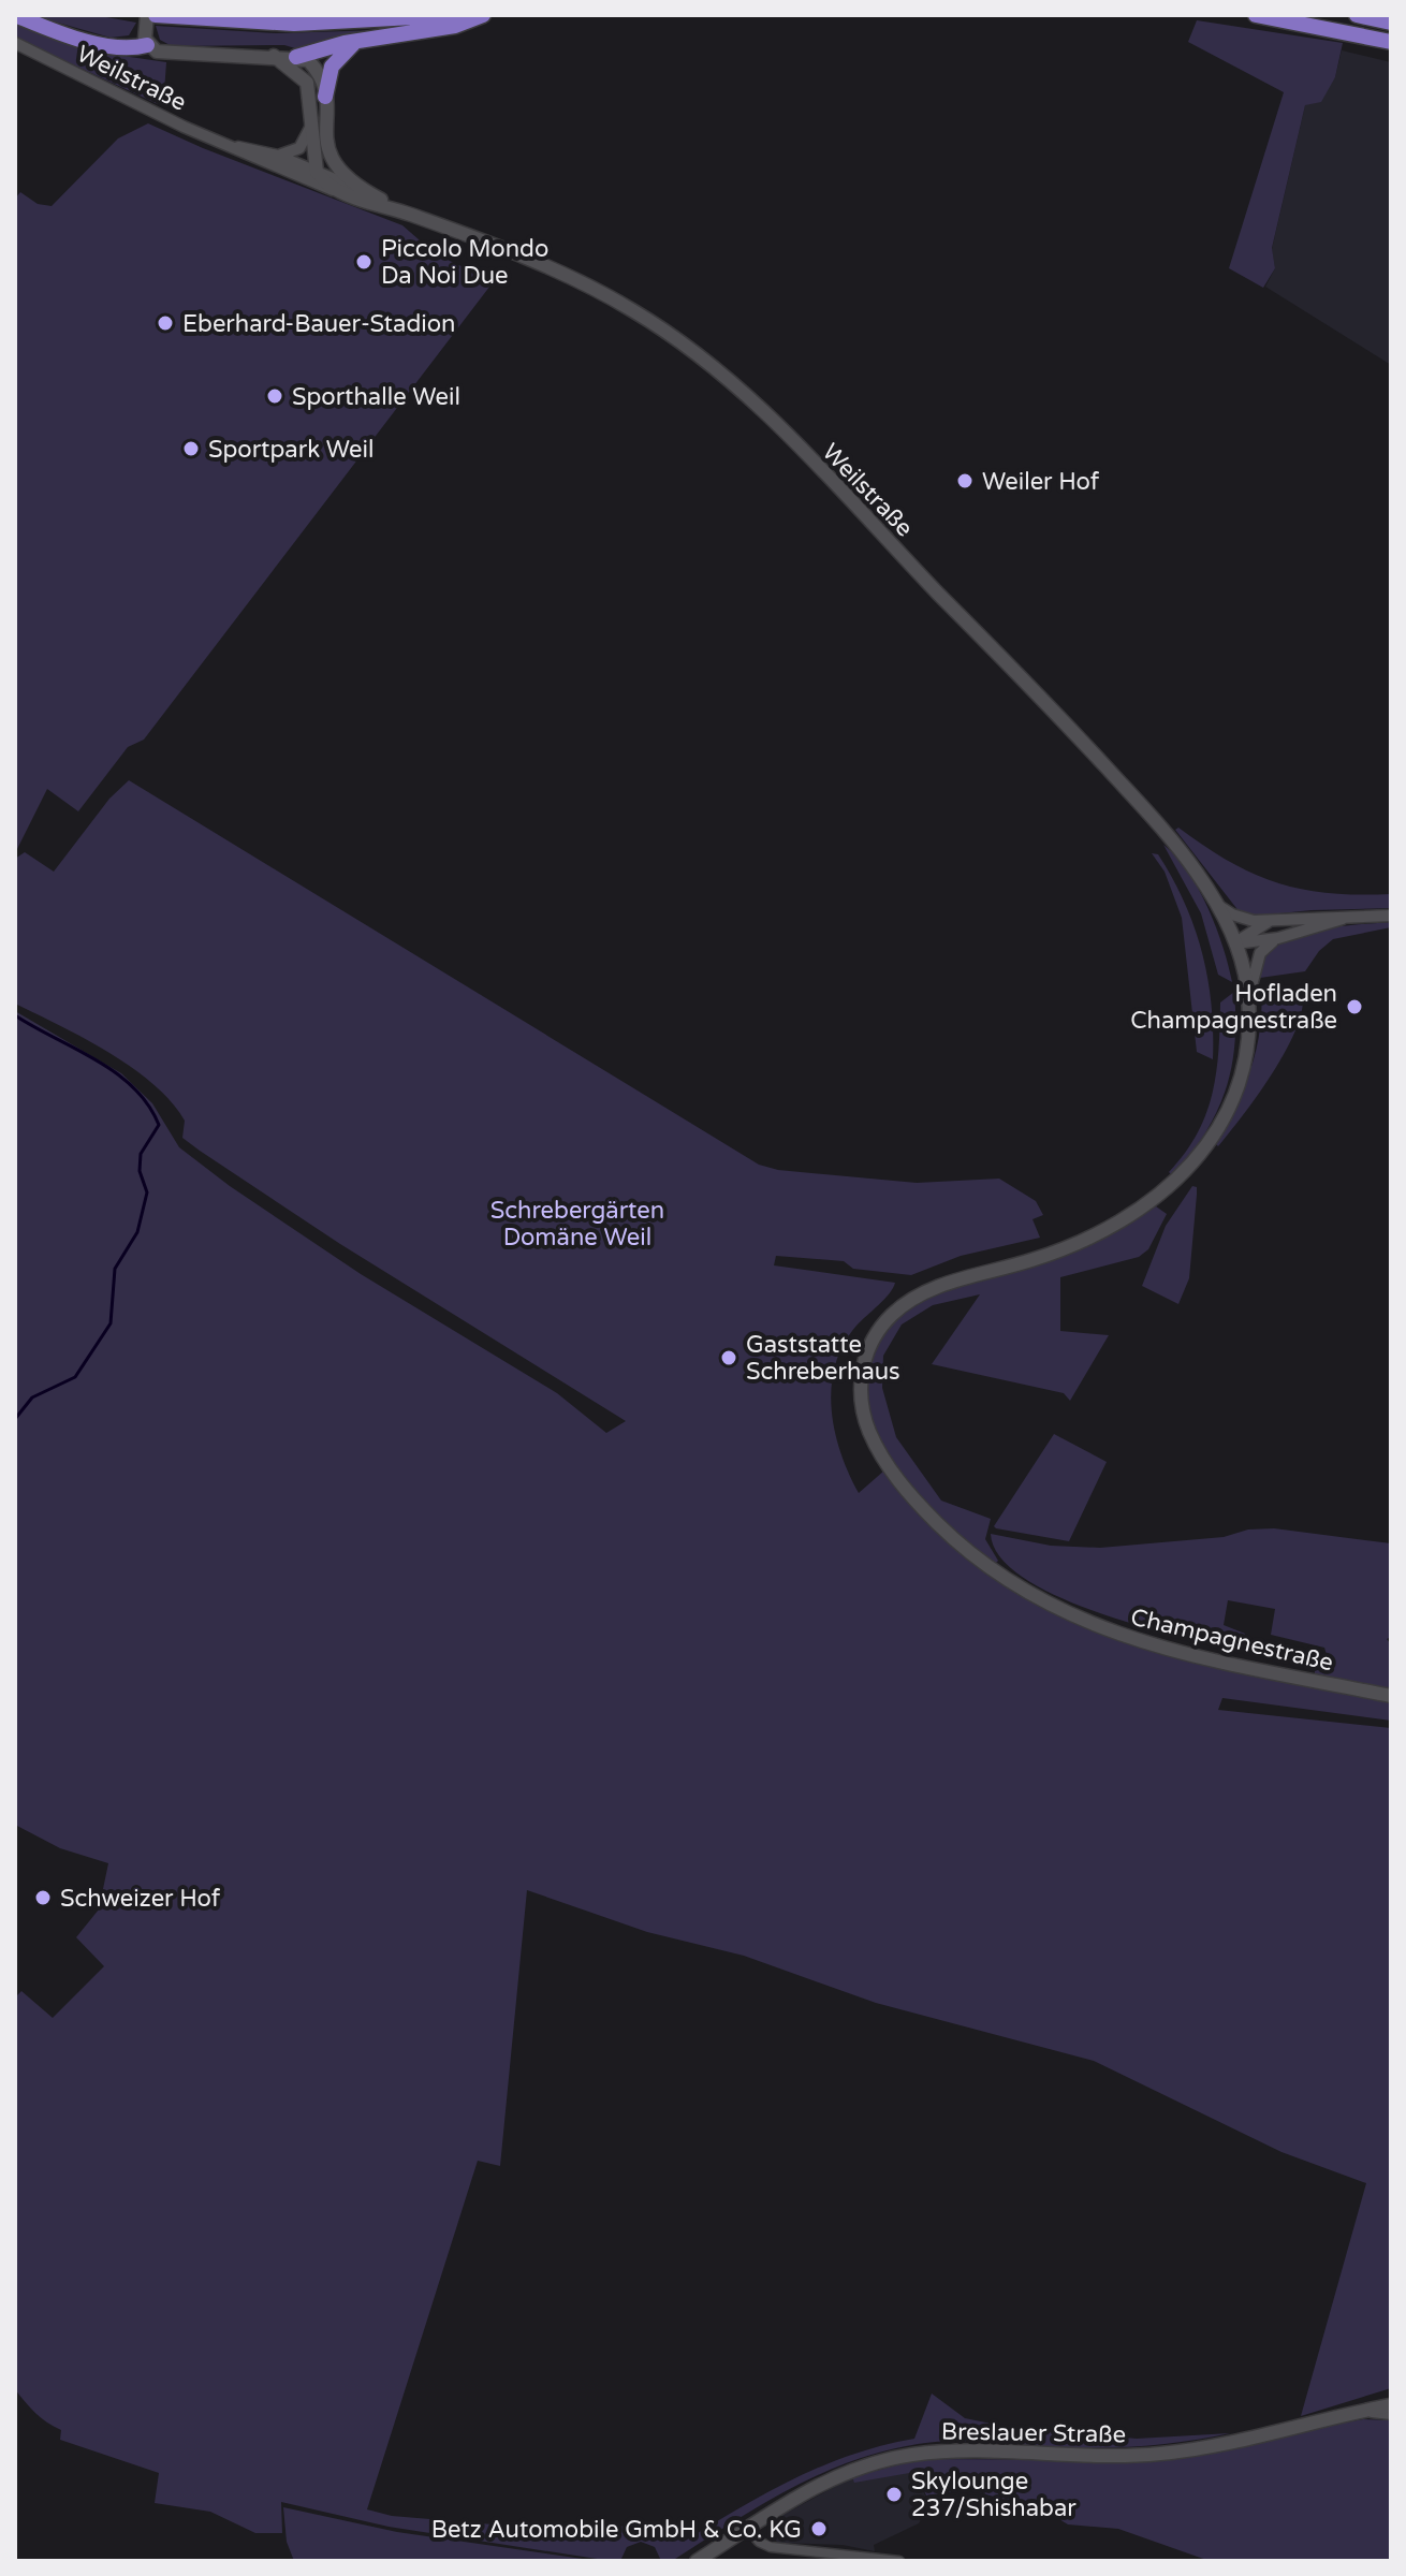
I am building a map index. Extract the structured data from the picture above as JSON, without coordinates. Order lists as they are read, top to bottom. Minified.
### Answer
{"streets":{"main road":["Weilstraße","Champagnestraße","Breslauer Straße"]},"crossings":[["Weilstraße","Champagnestraße"]],"parks":["Schrebergärten Domäne Weil"],"places":["Piccolo Mondo Da Noi Due","Eberhard-Bauer-Stadion","Sporthalle Weil","Sportpark Weil","Weiler Hof","Hofladen Champagnestraße","Gaststatte Schreberhaus","Schweizer Hof","Skylounge 237/Shishabar","Betz Automobile GmbH & Co. KG"]}
